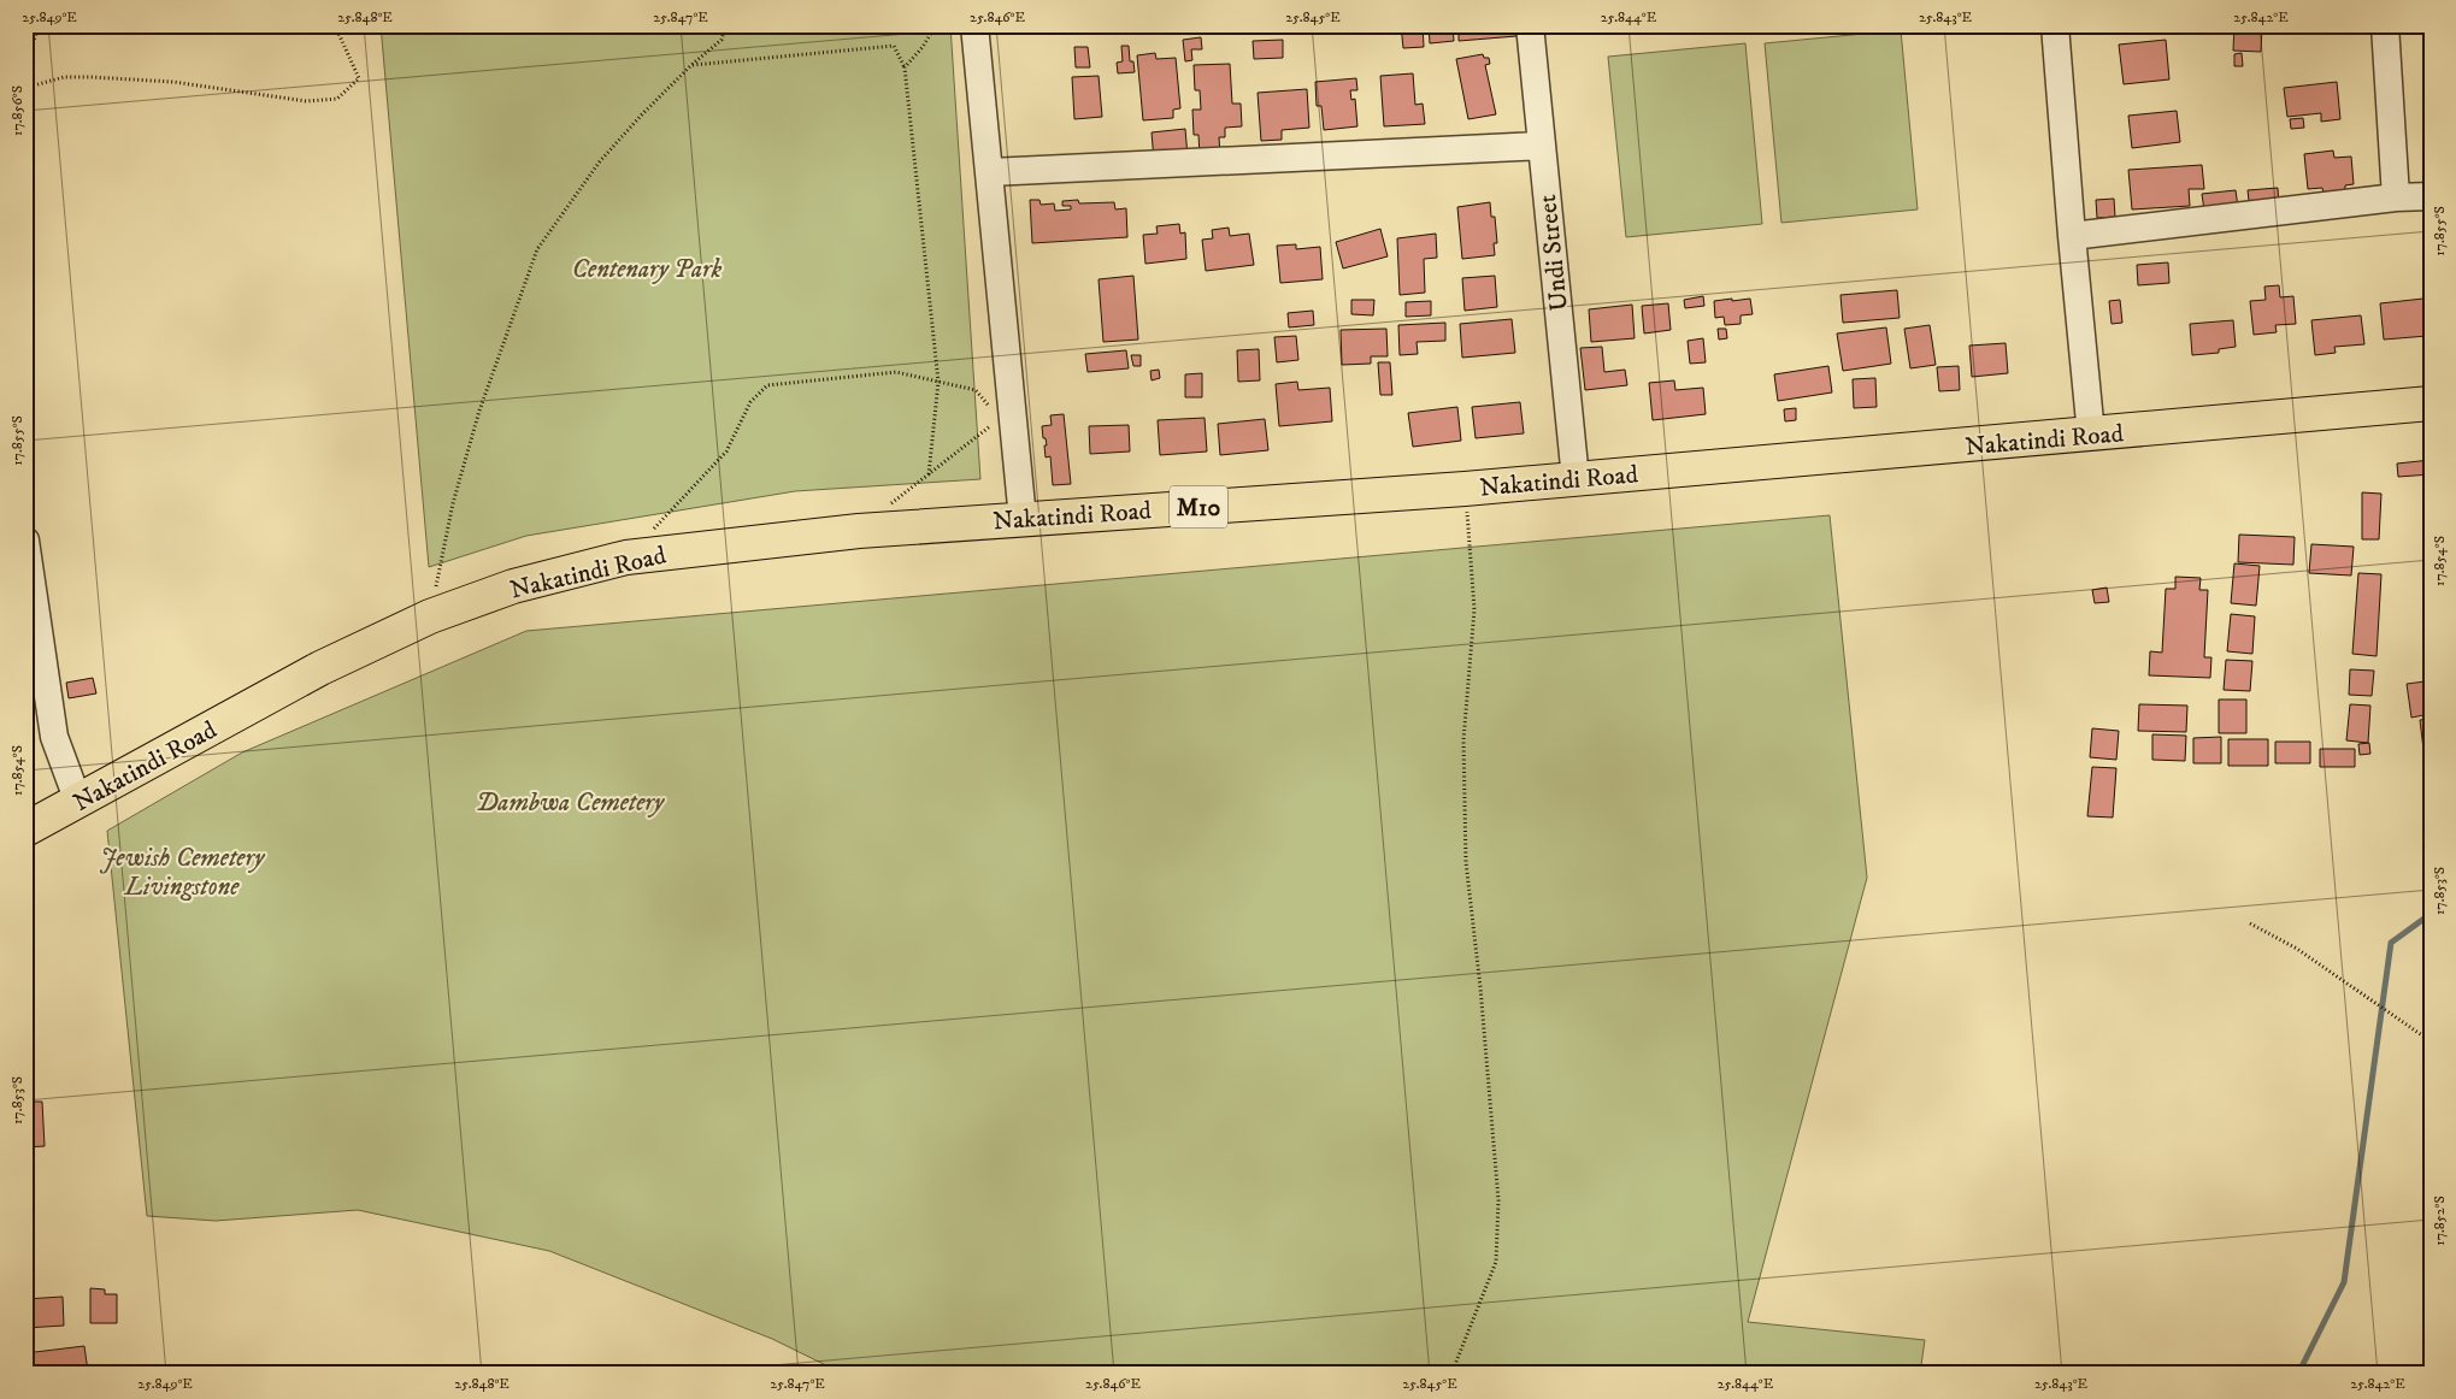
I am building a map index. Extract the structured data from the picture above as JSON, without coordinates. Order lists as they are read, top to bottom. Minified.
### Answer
{"streets":{"highway":["Nakatindi Road","M10"],"street":["Undi Street"]},"crossings":[["Undi Street","Nakatindi Road"]],"parks":["Centenary Park","Dambwa Cemetery","Jewish Cemetery Livingstone"],"coordinates":["25.849°E","25.848°E","25.847°E","25.846°E","25.845°E","25.844°E","25.843°E","25.842°E","17.856°S","17.855°S","17.854°S","17.853°S","17.852°S"]}
